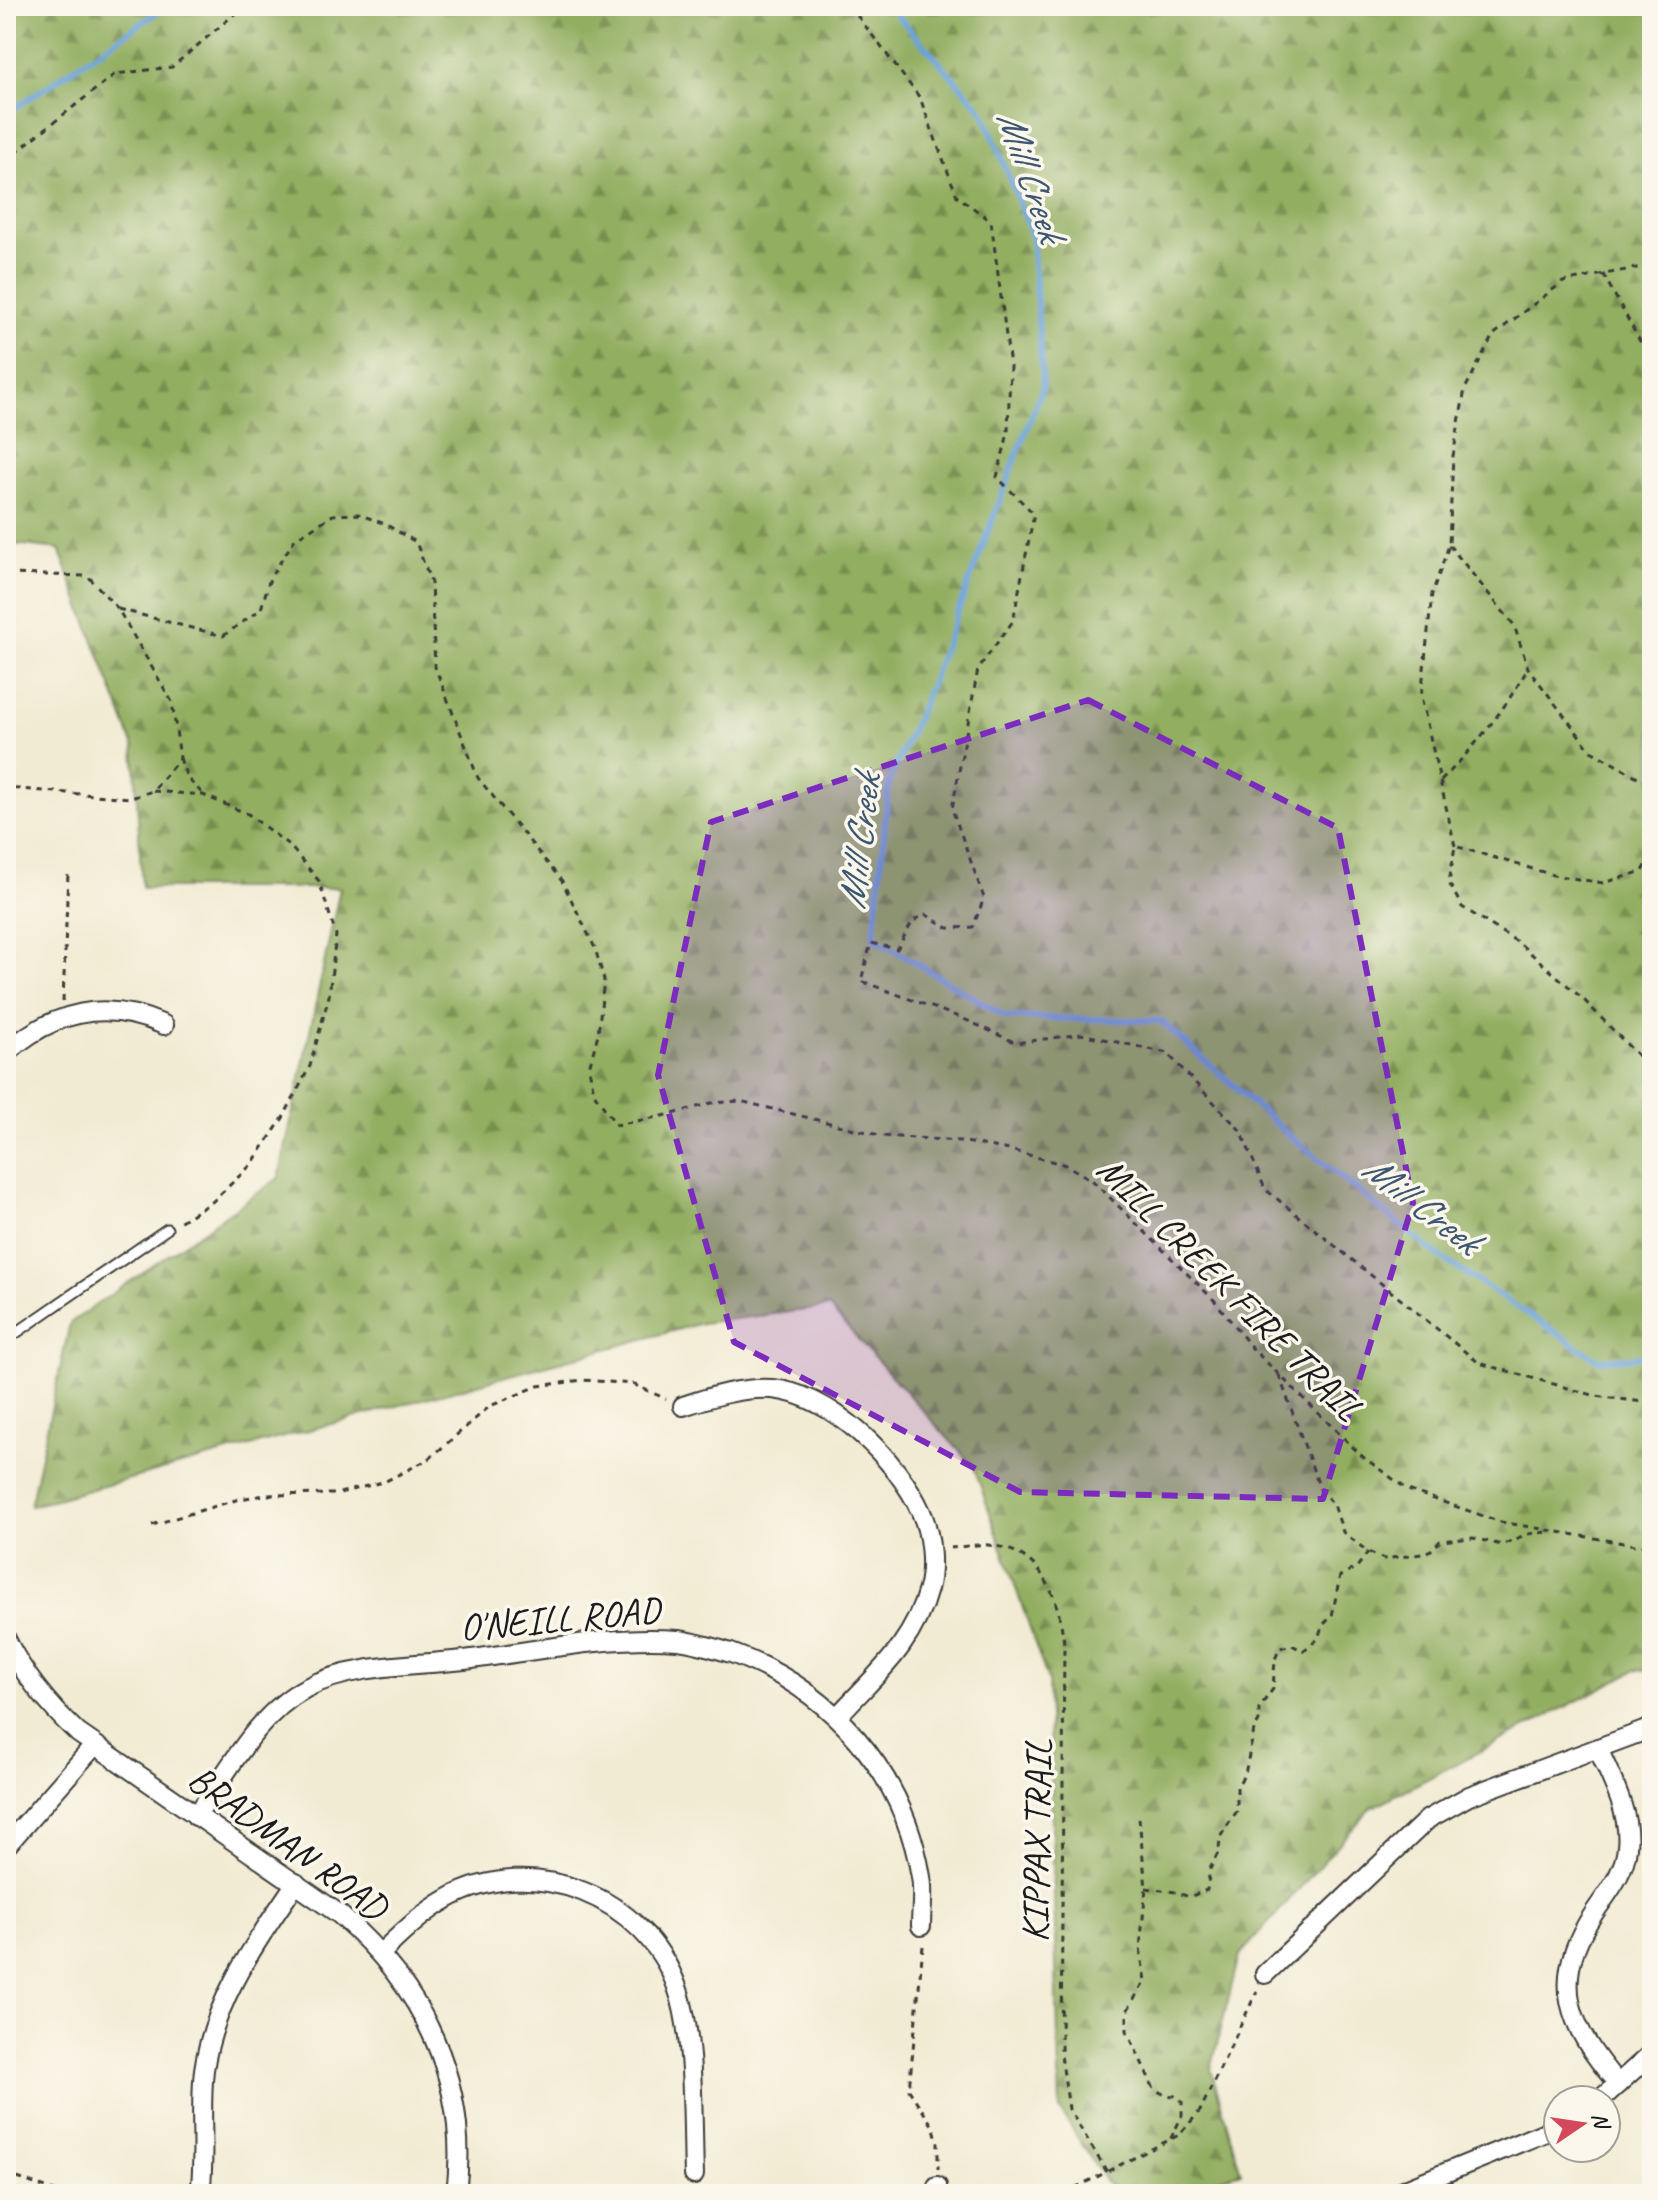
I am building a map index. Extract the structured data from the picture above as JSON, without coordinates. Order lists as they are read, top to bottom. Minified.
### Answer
{"streets":{"street":["O'NEILL ROAD","BRADMAN ROAD"],"path":["MILL CREEK FIRE TRAIL","KIPPAX TRAIL"]},"crossings":[["O'NEILL ROAD","BRADMAN ROAD"]],"water":["Mill Creek"],"north":"right"}
